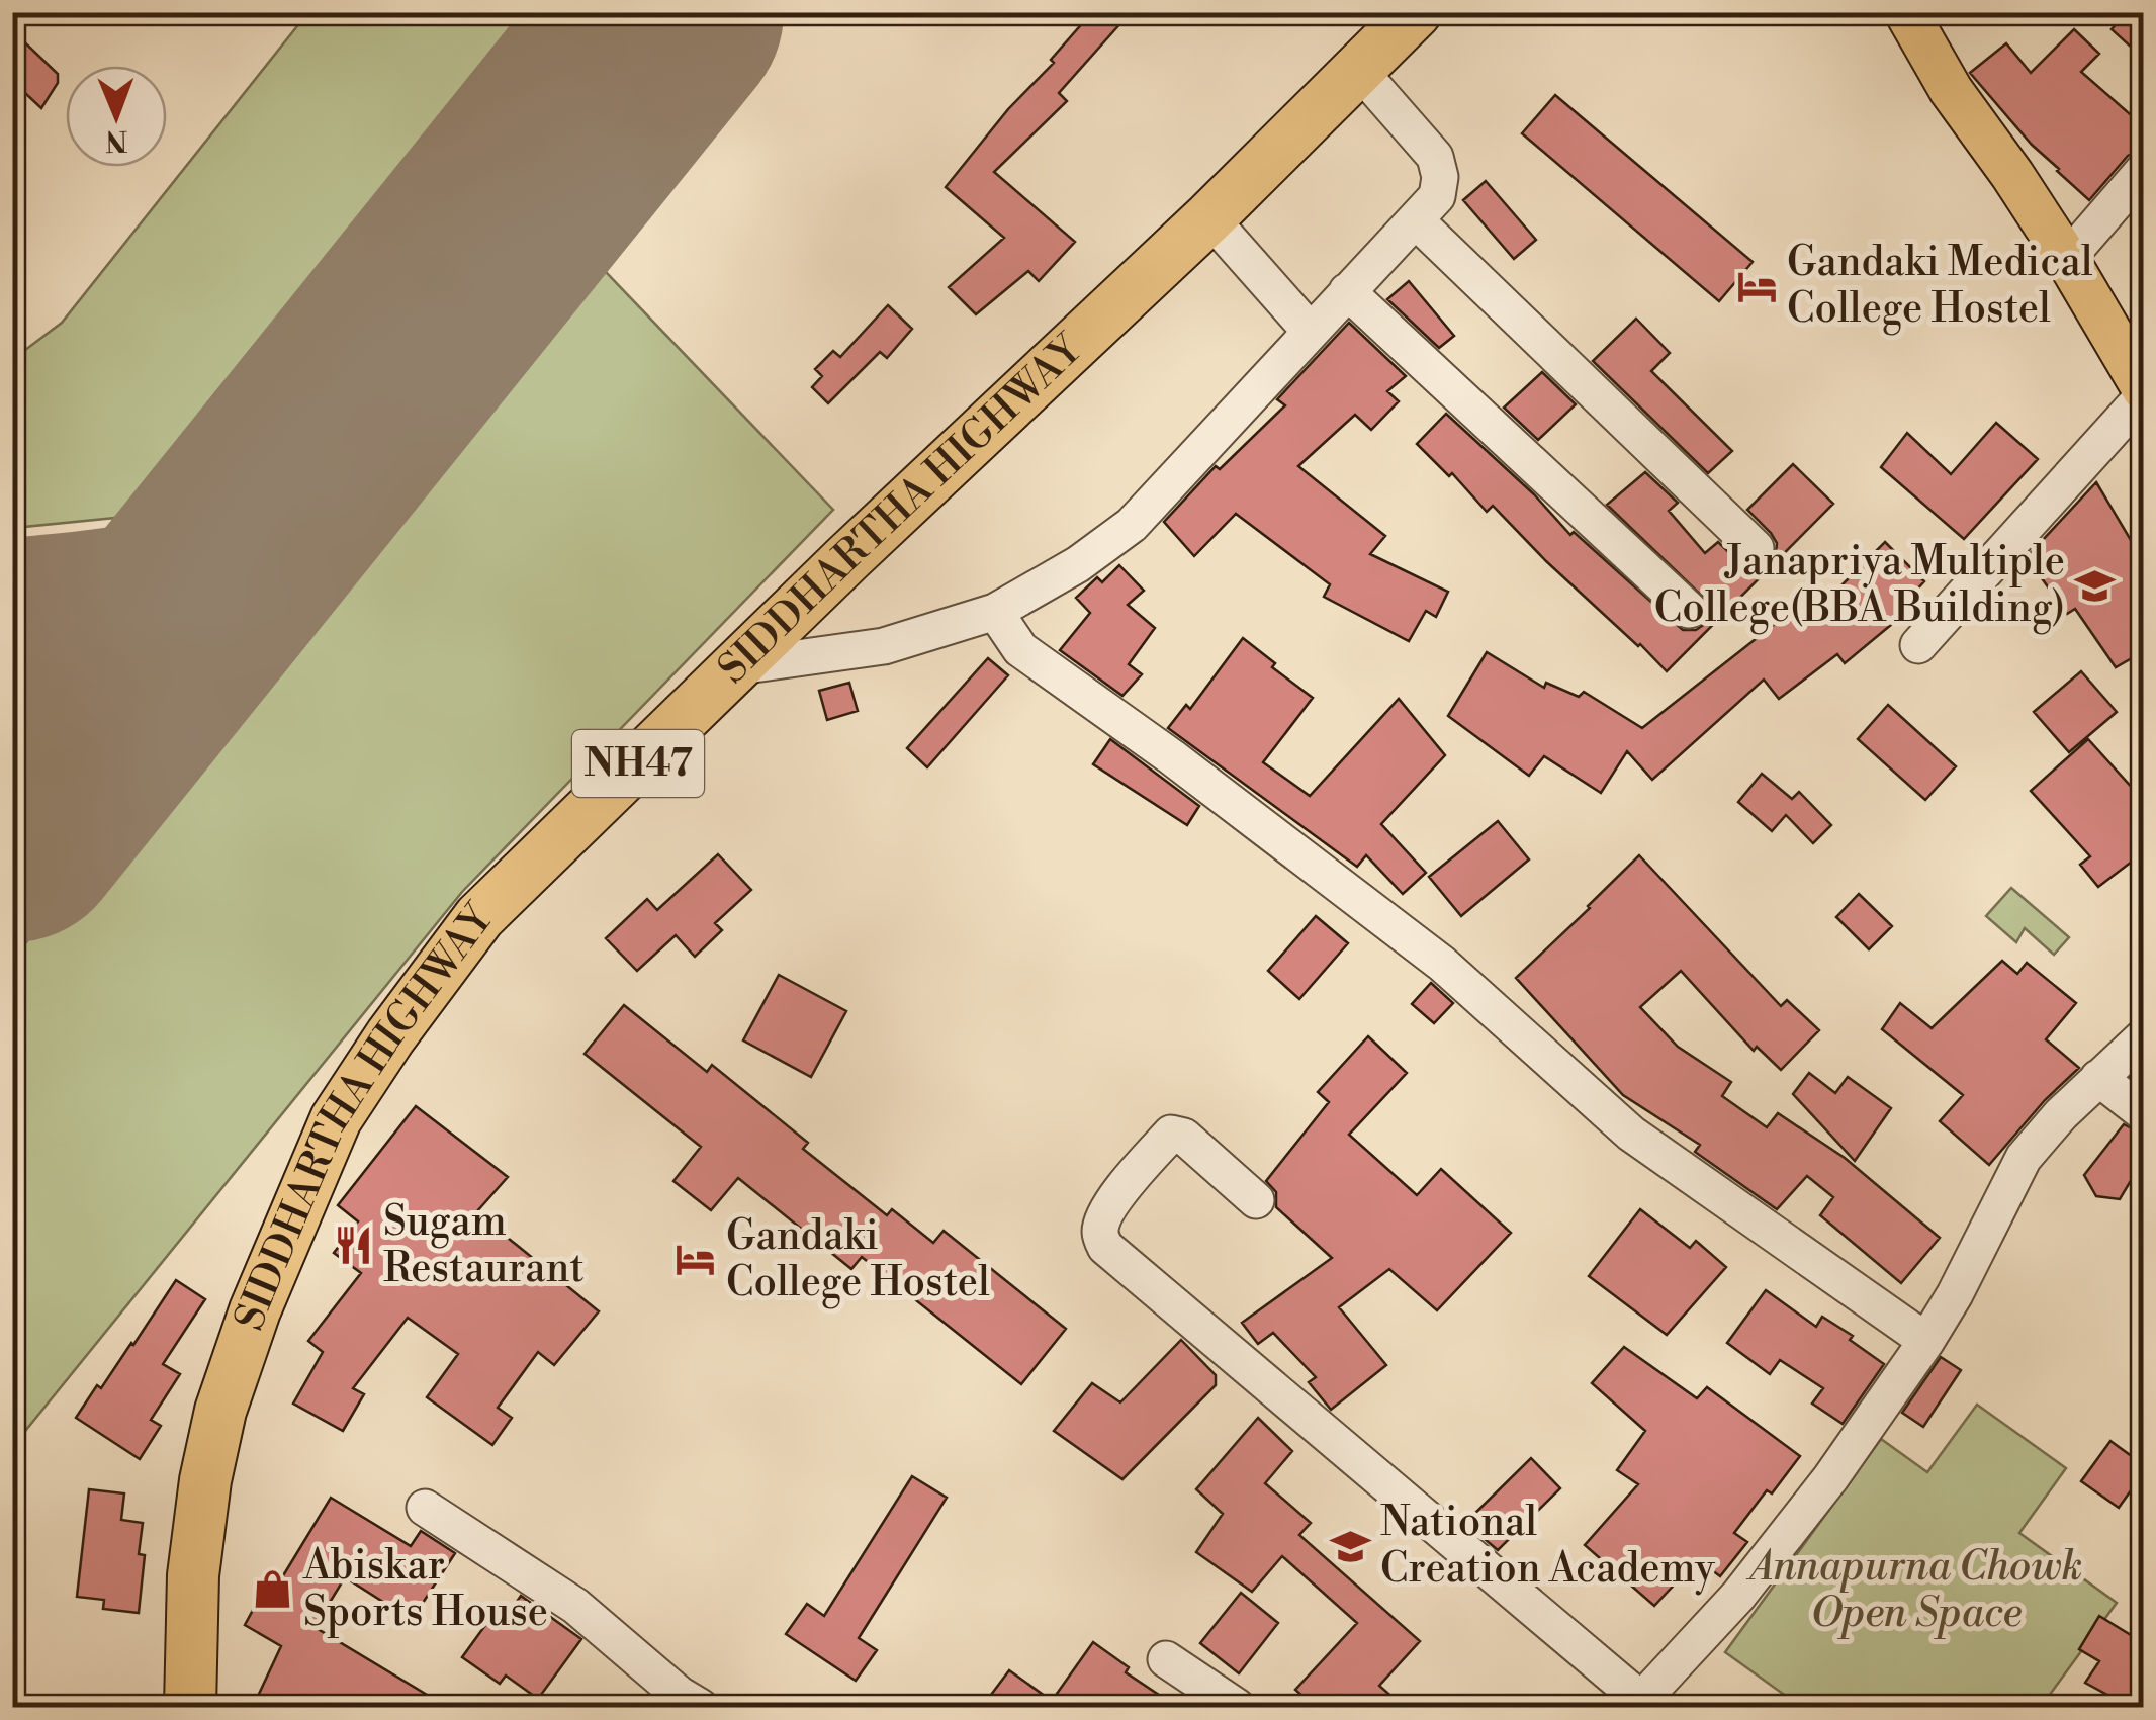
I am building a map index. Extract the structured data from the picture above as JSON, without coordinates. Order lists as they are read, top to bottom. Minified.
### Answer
{"streets":{"highway":["SIDDHARTHA HIGHWAY","NH47"]},"parks":["Annapurna Chowk Open Space"],"places":{"hotel":["Gandaki Medical College Hostel","Gandaki College Hostel"],"school or university":["Janapriya Multiple College(BBA Building)","National Creation Academy"],"restaurant":["Sugam Restaurant"],"shop":["Abiskar Sports House"]},"north":"bottom"}
